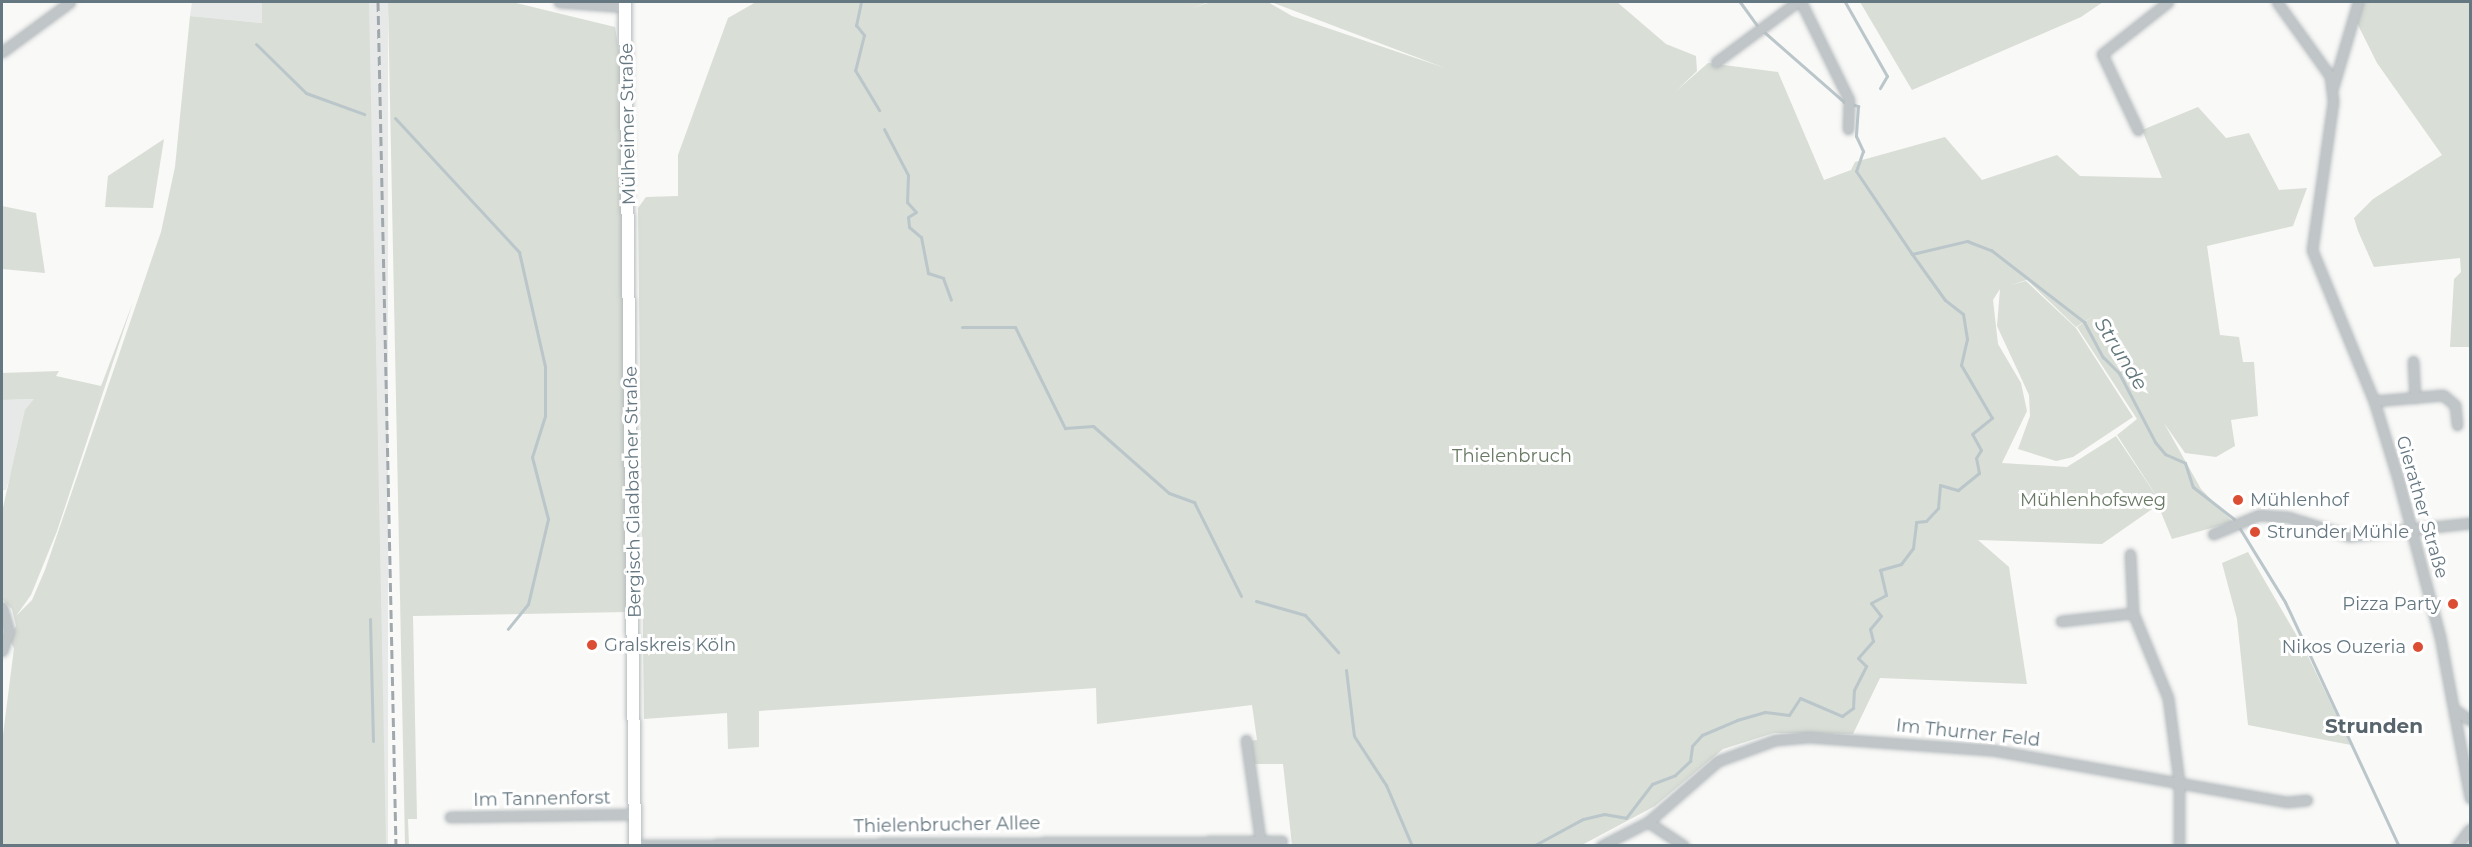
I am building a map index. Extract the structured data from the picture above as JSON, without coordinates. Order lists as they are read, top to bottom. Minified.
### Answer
{"streets":{"main road":["Mülheimer Straße","Bergisch Gladbacher Straße"],"street":["Gierather Straße","Im Thurner Feld","Im Tannenforst","Thielenbrucher Allee"]},"crossings":[["Mülheimer Straße","Bergisch Gladbacher Straße"],["Bergisch Gladbacher Straße","Im Tannenforst"],["Bergisch Gladbacher Straße","Thielenbrucher Allee"]],"districts":["Strunden"],"water":["Strunde"],"parks":["Thielenbruch","Mühlenhofsweg"],"places":["Mühlenhof","Strunder Mühle","Pizza Party","Gralskreis Köln","Nikos Ouzeria"]}
